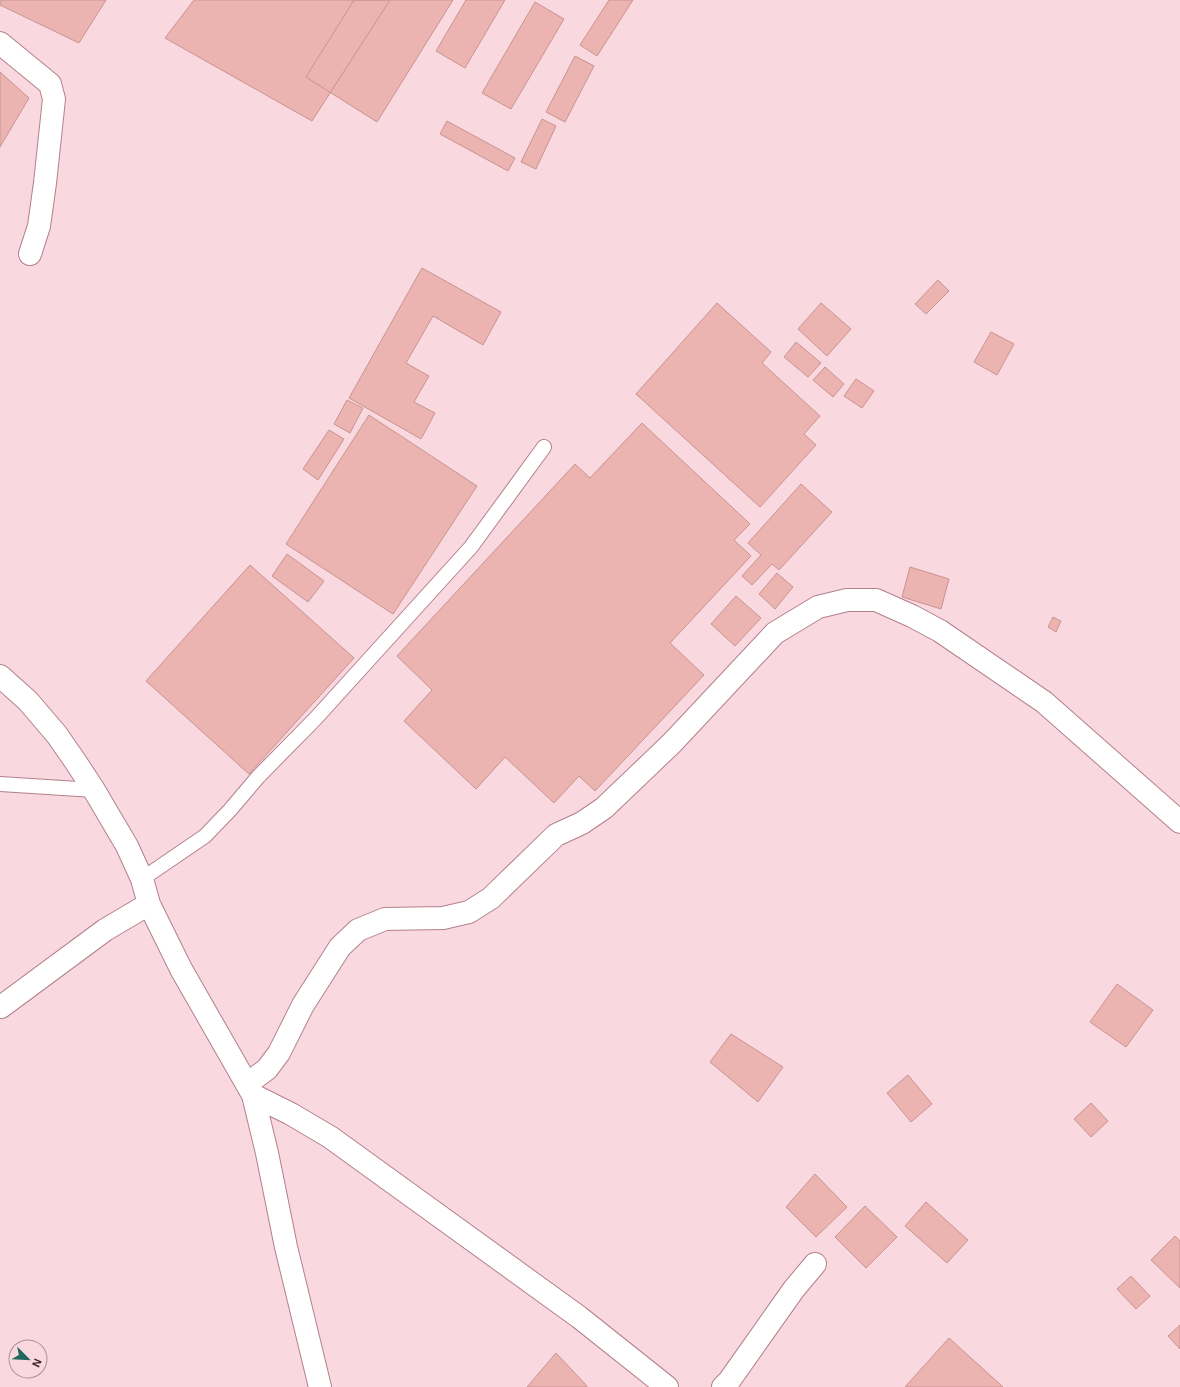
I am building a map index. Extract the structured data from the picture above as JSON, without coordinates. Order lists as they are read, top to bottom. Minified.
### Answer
{"north":"bottom right"}
